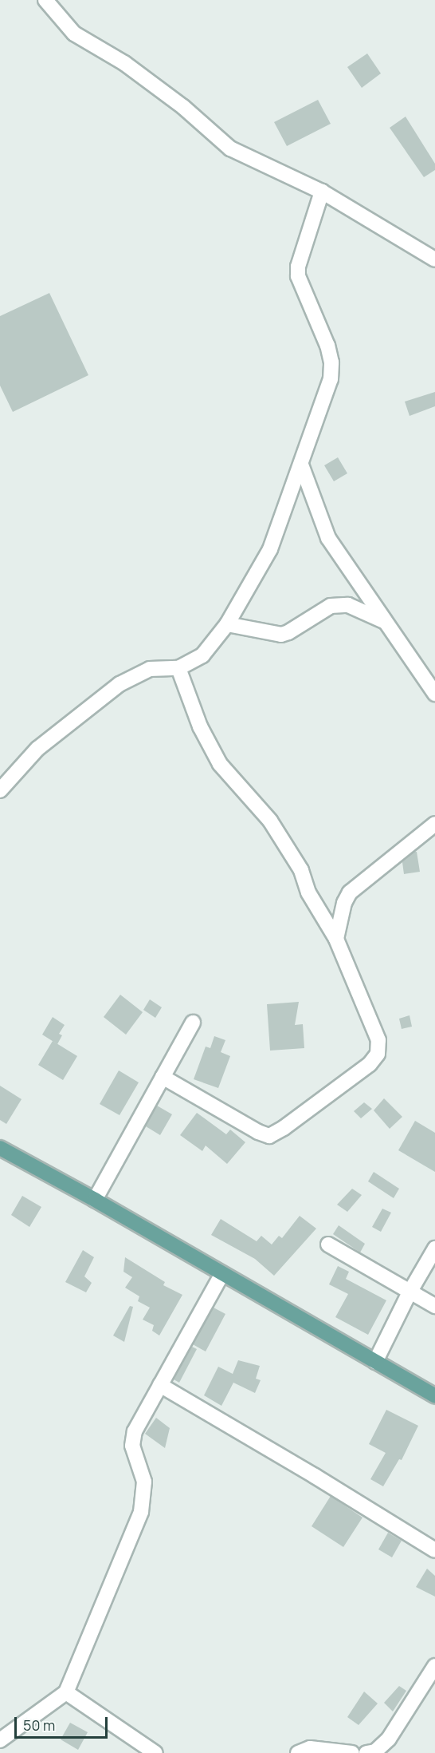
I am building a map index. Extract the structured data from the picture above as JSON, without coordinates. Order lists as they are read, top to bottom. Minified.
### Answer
{"scale_bar":"50 m"}
